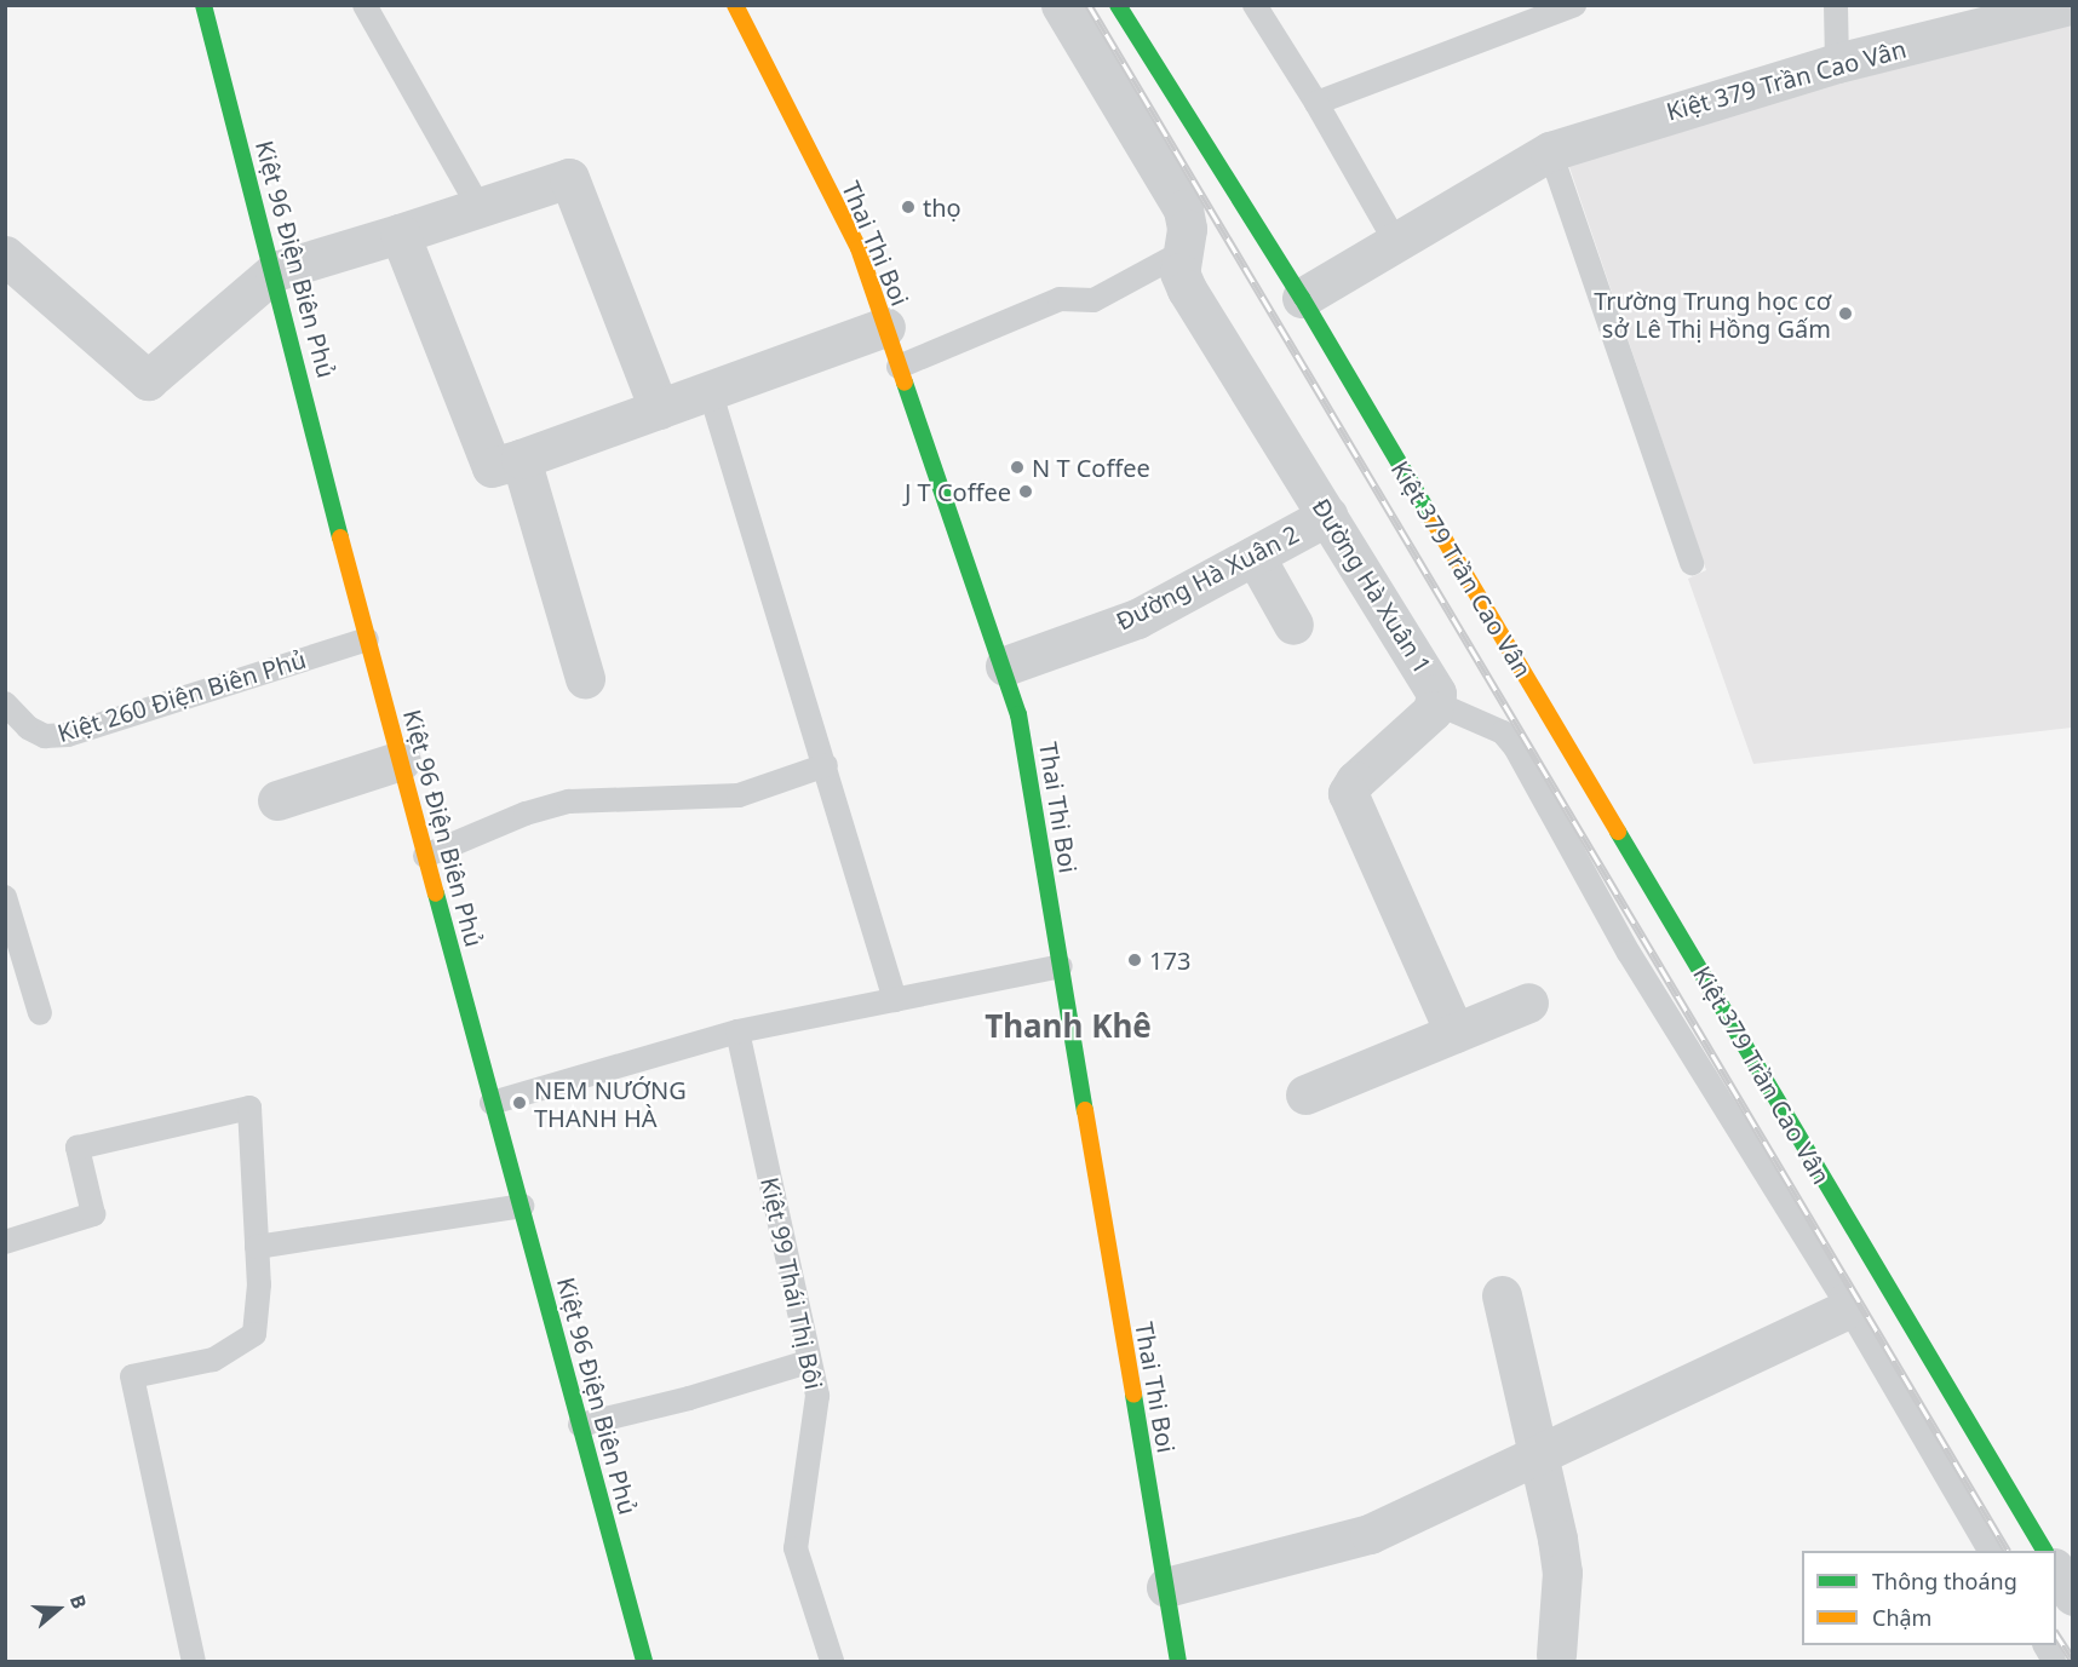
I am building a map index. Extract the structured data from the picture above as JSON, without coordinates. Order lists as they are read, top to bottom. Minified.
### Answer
{"streets":{"street":["Kiệt 379 Trần Cao Vân","Thai Thi Boi","Kiệt 96 Điện Biên Phủ","Đường Hà Xuân 2","Đường Hà Xuân 1"],"lane":["Kiệt 260 Điện Biên Phủ","Kiệt 99 Thái Thị Bôi"]},"crossings":[["Thai Thi Boi","Đường Hà Xuân 2"],["Kiệt 96 Điện Biên Phủ","Kiệt 260 Điện Biên Phủ"],["Đường Hà Xuân 2","Đường Hà Xuân 1"]],"districts":["Thanh Khê"],"places":["thọ","Trường Trung học cơ sở Lê Thị Hồng Gấm","N T Coffee","J T Coffee","173","NEM NƯỚNG THANH HÀ"],"legend":["Thông thoáng","Chậm"],"north":"right"}
